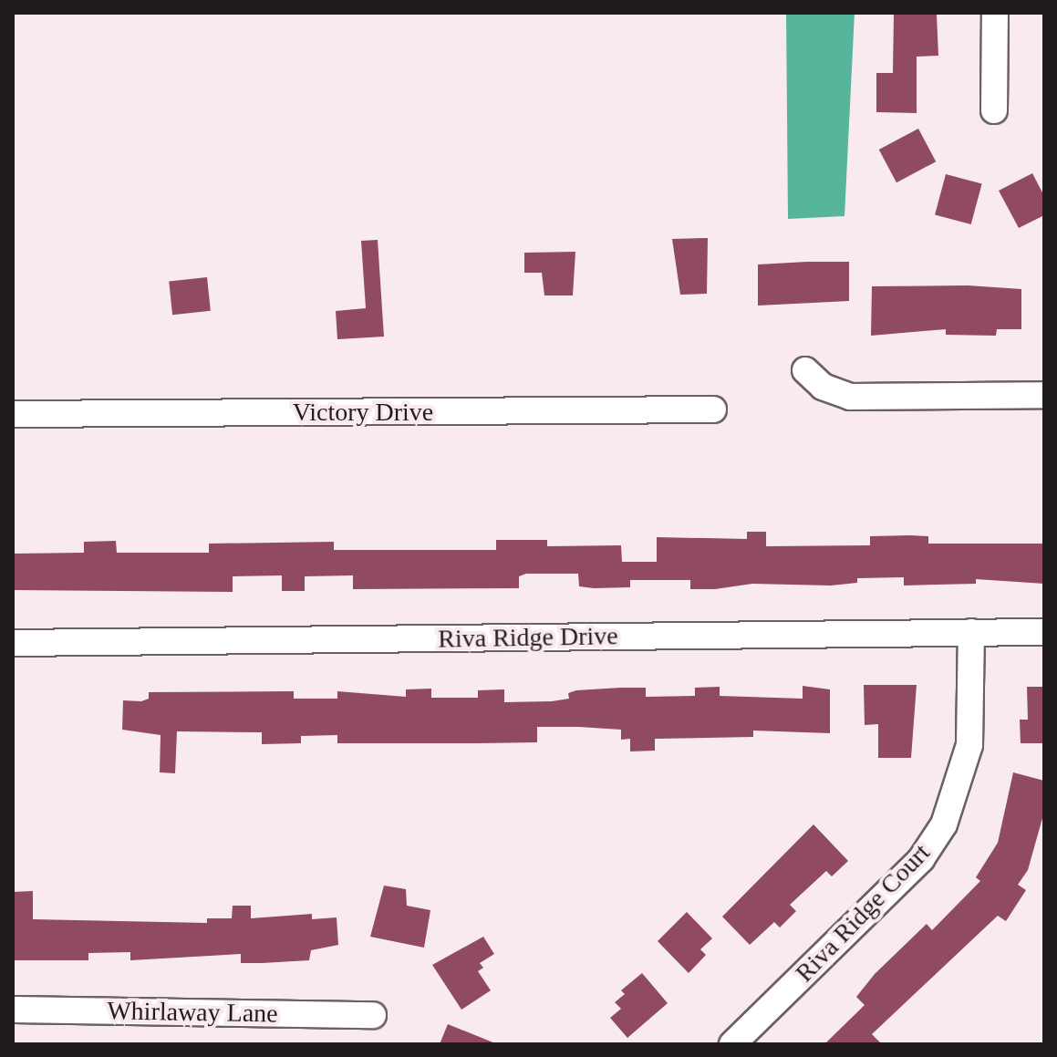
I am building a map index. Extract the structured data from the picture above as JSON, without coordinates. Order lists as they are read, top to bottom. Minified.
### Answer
{"streets":{"street":["Victory Drive","Riva Ridge Drive","Riva Ridge Court","Whirlaway Lane"]},"crossings":[["Riva Ridge Drive","Riva Ridge Court"]]}
